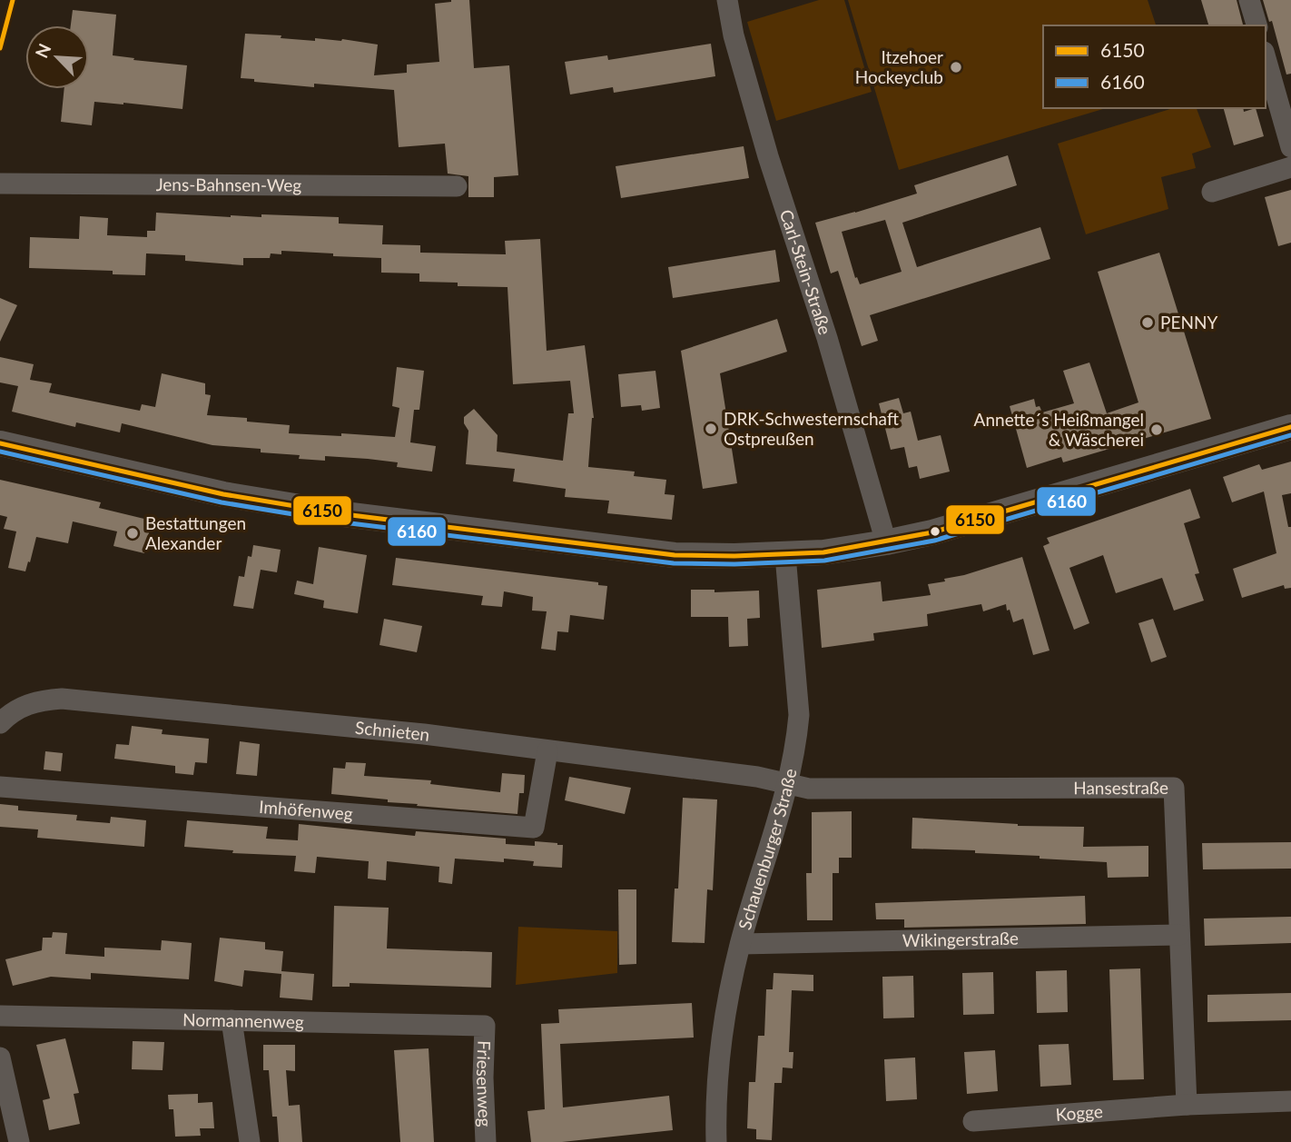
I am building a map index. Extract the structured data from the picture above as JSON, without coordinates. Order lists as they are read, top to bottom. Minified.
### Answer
{"streets":{"street":["Jens-Bahnsen-Weg","Carl-Stein-Straße","Schnieten","Hansestraße","Imhöfenweg","Schauenburger Straße","Wikingerstraße","Normannenweg","Friesenweg","Kogge"]},"crossings":[["Schnieten","Hansestraße"],["Schnieten","Imhöfenweg"],["Schnieten","Schauenburger Straße"],["Hansestraße","Schauenburger Straße"],["Hansestraße","Wikingerstraße"],["Hansestraße","Kogge"],["Schauenburger Straße","Wikingerstraße"],["Normannenweg","Friesenweg"]],"places":["Itzehoer Hockeyclub","PENNY","DRK-Schwesternschaft Ostpreußen","Annette´s Heißmangel & Wäscherei","Bestattungen Alexander"],"lines":["transit line 6150","transit line 6160"],"legend":["6150","6160"],"north":"top left"}
